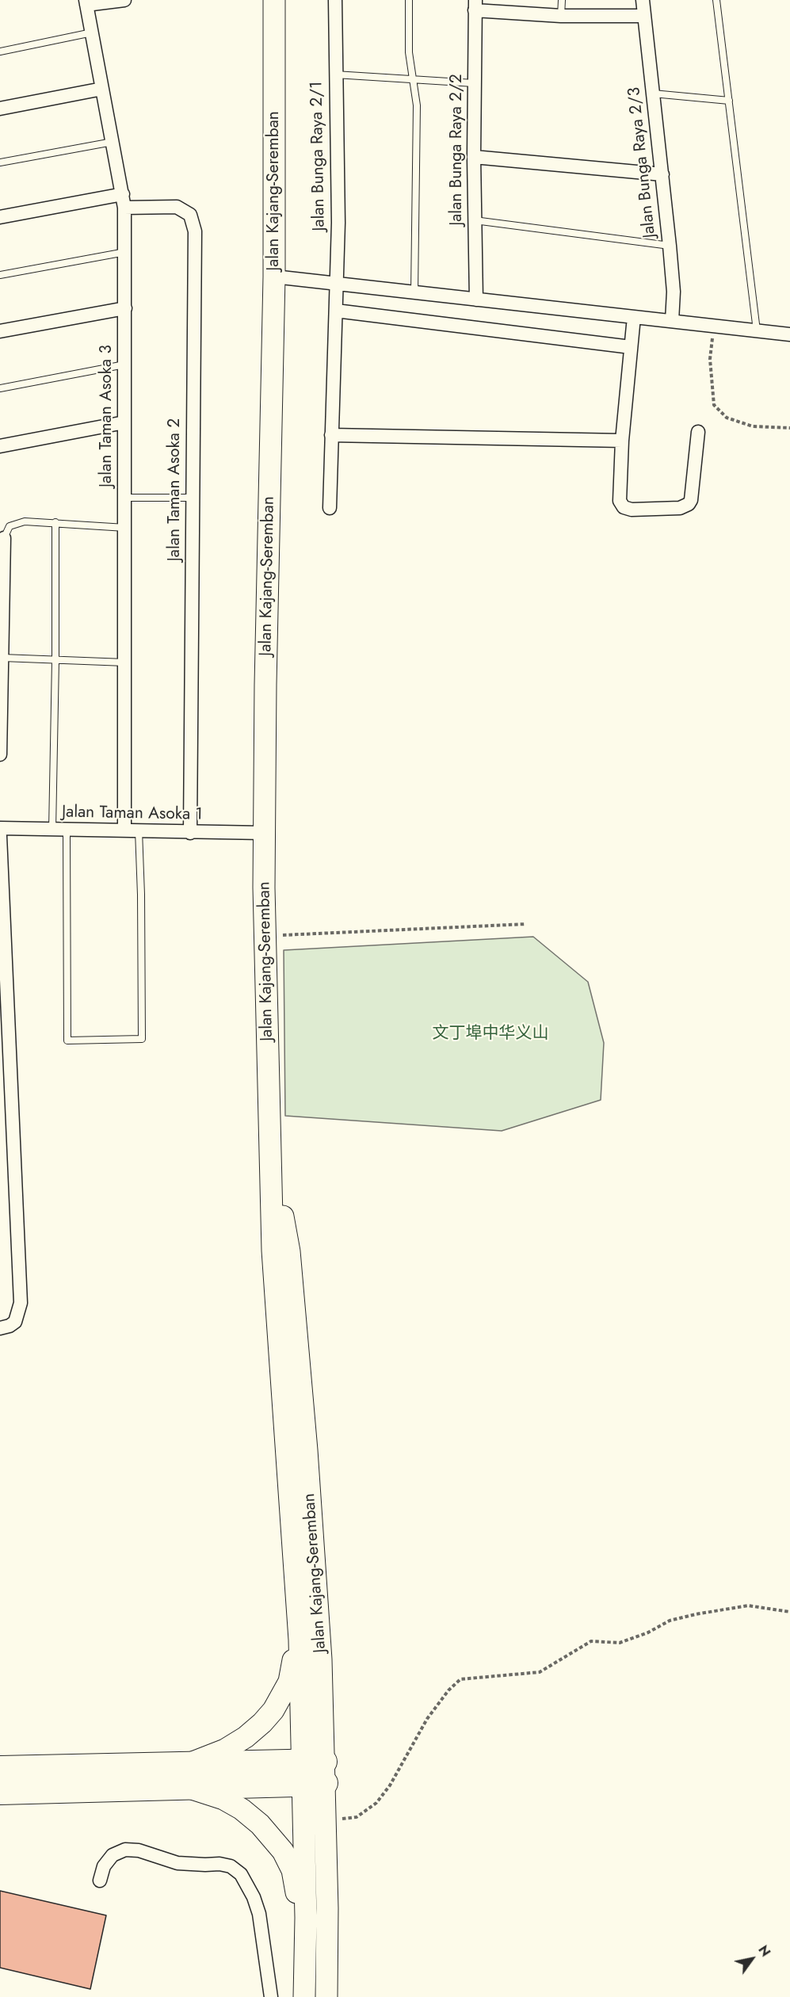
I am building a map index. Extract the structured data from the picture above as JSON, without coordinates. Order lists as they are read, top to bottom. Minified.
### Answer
{"streets":{"main road":["Jalan Kajang-Seremban"],"street":["Jalan Bunga Raya 2/2","Jalan Bunga Raya 2/1","Jalan Bunga Raya 2/3","Jalan Taman Asoka 3","Jalan Taman Asoka 2","Jalan Taman Asoka 1"]},"crossings":[["Jalan Kajang-Seremban","Jalan Taman Asoka 1"],["Jalan Taman Asoka 3","Jalan Taman Asoka 2"],["Jalan Taman Asoka 3","Jalan Taman Asoka 1"],["Jalan Taman Asoka 2","Jalan Taman Asoka 1"]],"parks":["文丁埠中华义山"],"north":"top right"}
